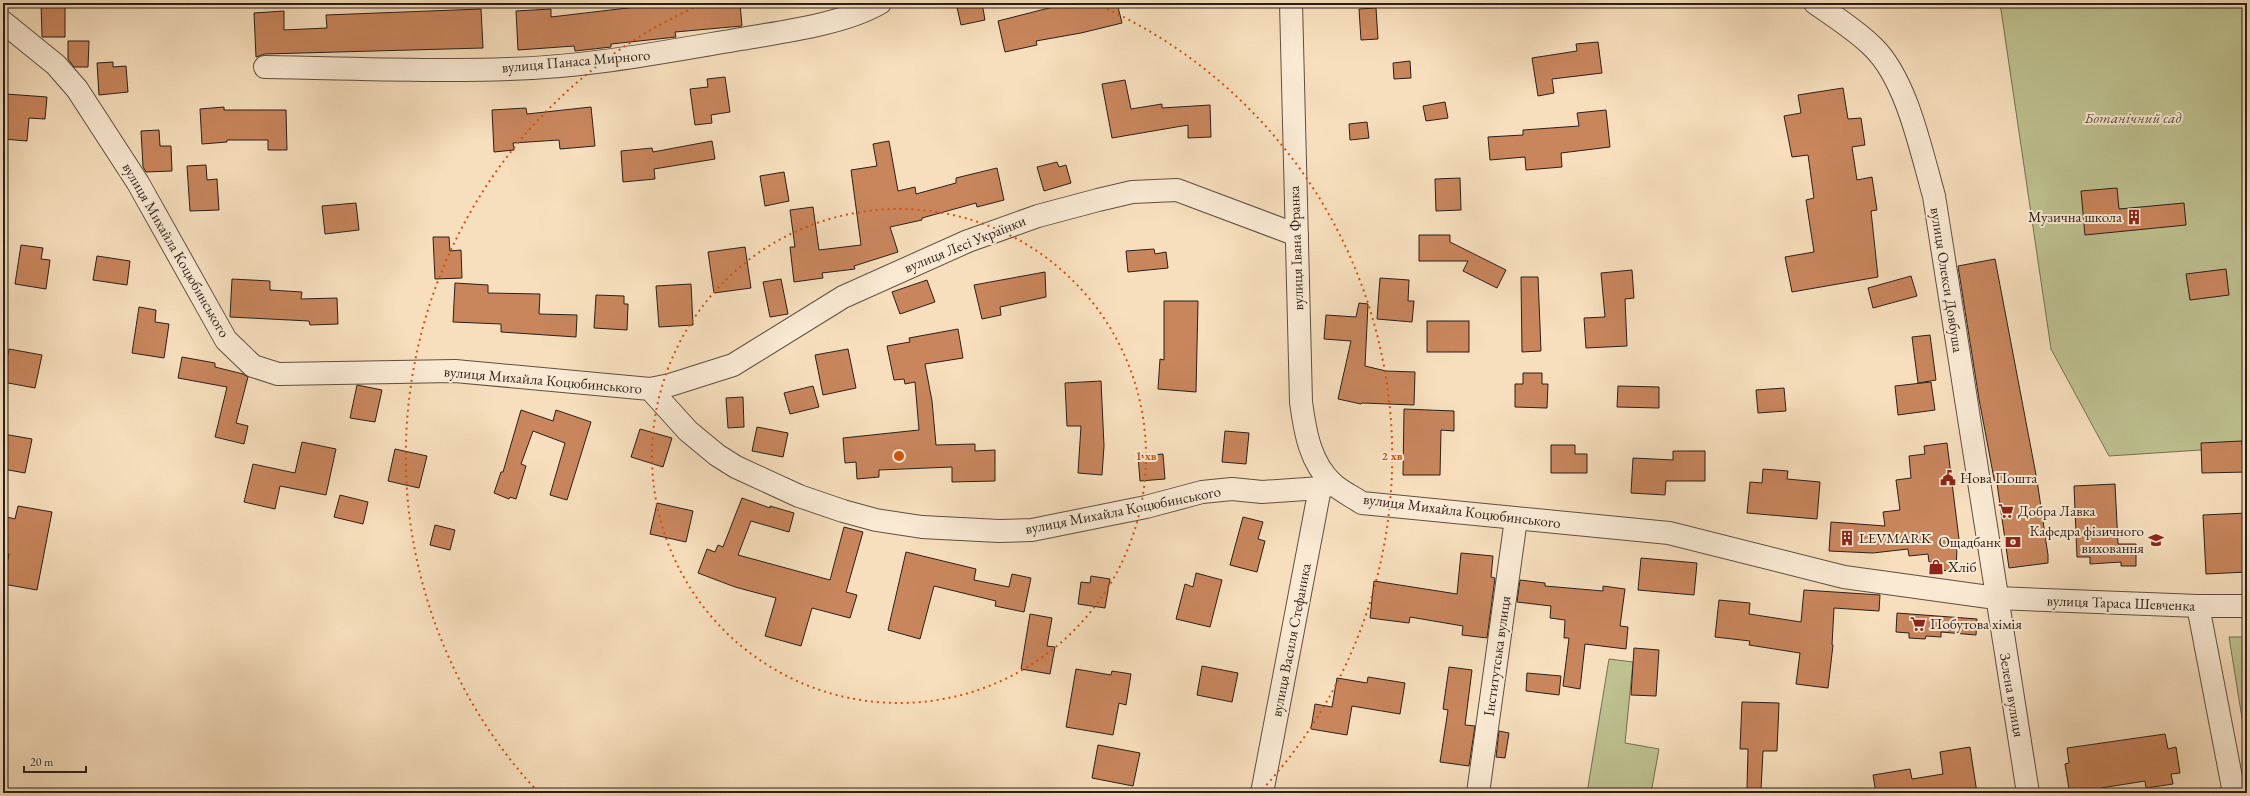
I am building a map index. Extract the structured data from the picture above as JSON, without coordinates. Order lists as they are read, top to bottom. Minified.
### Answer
{"streets":{"street":["вулиця Панаса Мирного","вулиця Лесі Українки","вулиця Івана Франка","вулиця Михайла Коцюбинського","вулиця Олекси Довбуша","вулиця Тараса Шевченка","вулиця Василя Стефаника","Інститутська вулиця","Зелена вулиця"]},"crossings":[["вулиця Лесі Українки","вулиця Івана Франка"],["вулиця Лесі Українки","вулиця Михайла Коцюбинського"],["вулиця Івана Франка","вулиця Михайла Коцюбинського"],["вулиця Івана Франка","вулиця Василя Стефаника"],["вулиця Михайла Коцюбинського","вулиця Олекси Довбуша"],["вулиця Михайла Коцюбинського","вулиця Тараса Шевченка"],["вулиця Михайла Коцюбинського","вулиця Василя Стефаника"],["вулиця Михайла Коцюбинського","Інститутська вулиця"],["вулиця Михайла Коцюбинського","Зелена вулиця"],["вулиця Олекси Довбуша","вулиця Тараса Шевченка"],["вулиця Олекси Довбуша","Зелена вулиця"],["вулиця Тараса Шевченка","Зелена вулиця"]],"parks":["Ботанічний сад"],"places":{"building":["Музична школа","LEVMARK"],"public building":["Нова Пошта"],"supermarket":["Добра Лавка","Побутова хімія"],"school or university":["Кафедра фізичного виховання"],"bank":["Ощадбанк"],"shop":["Хліб"]},"scale_bar":"20 m","rings":["1 хв","2 хв"]}
